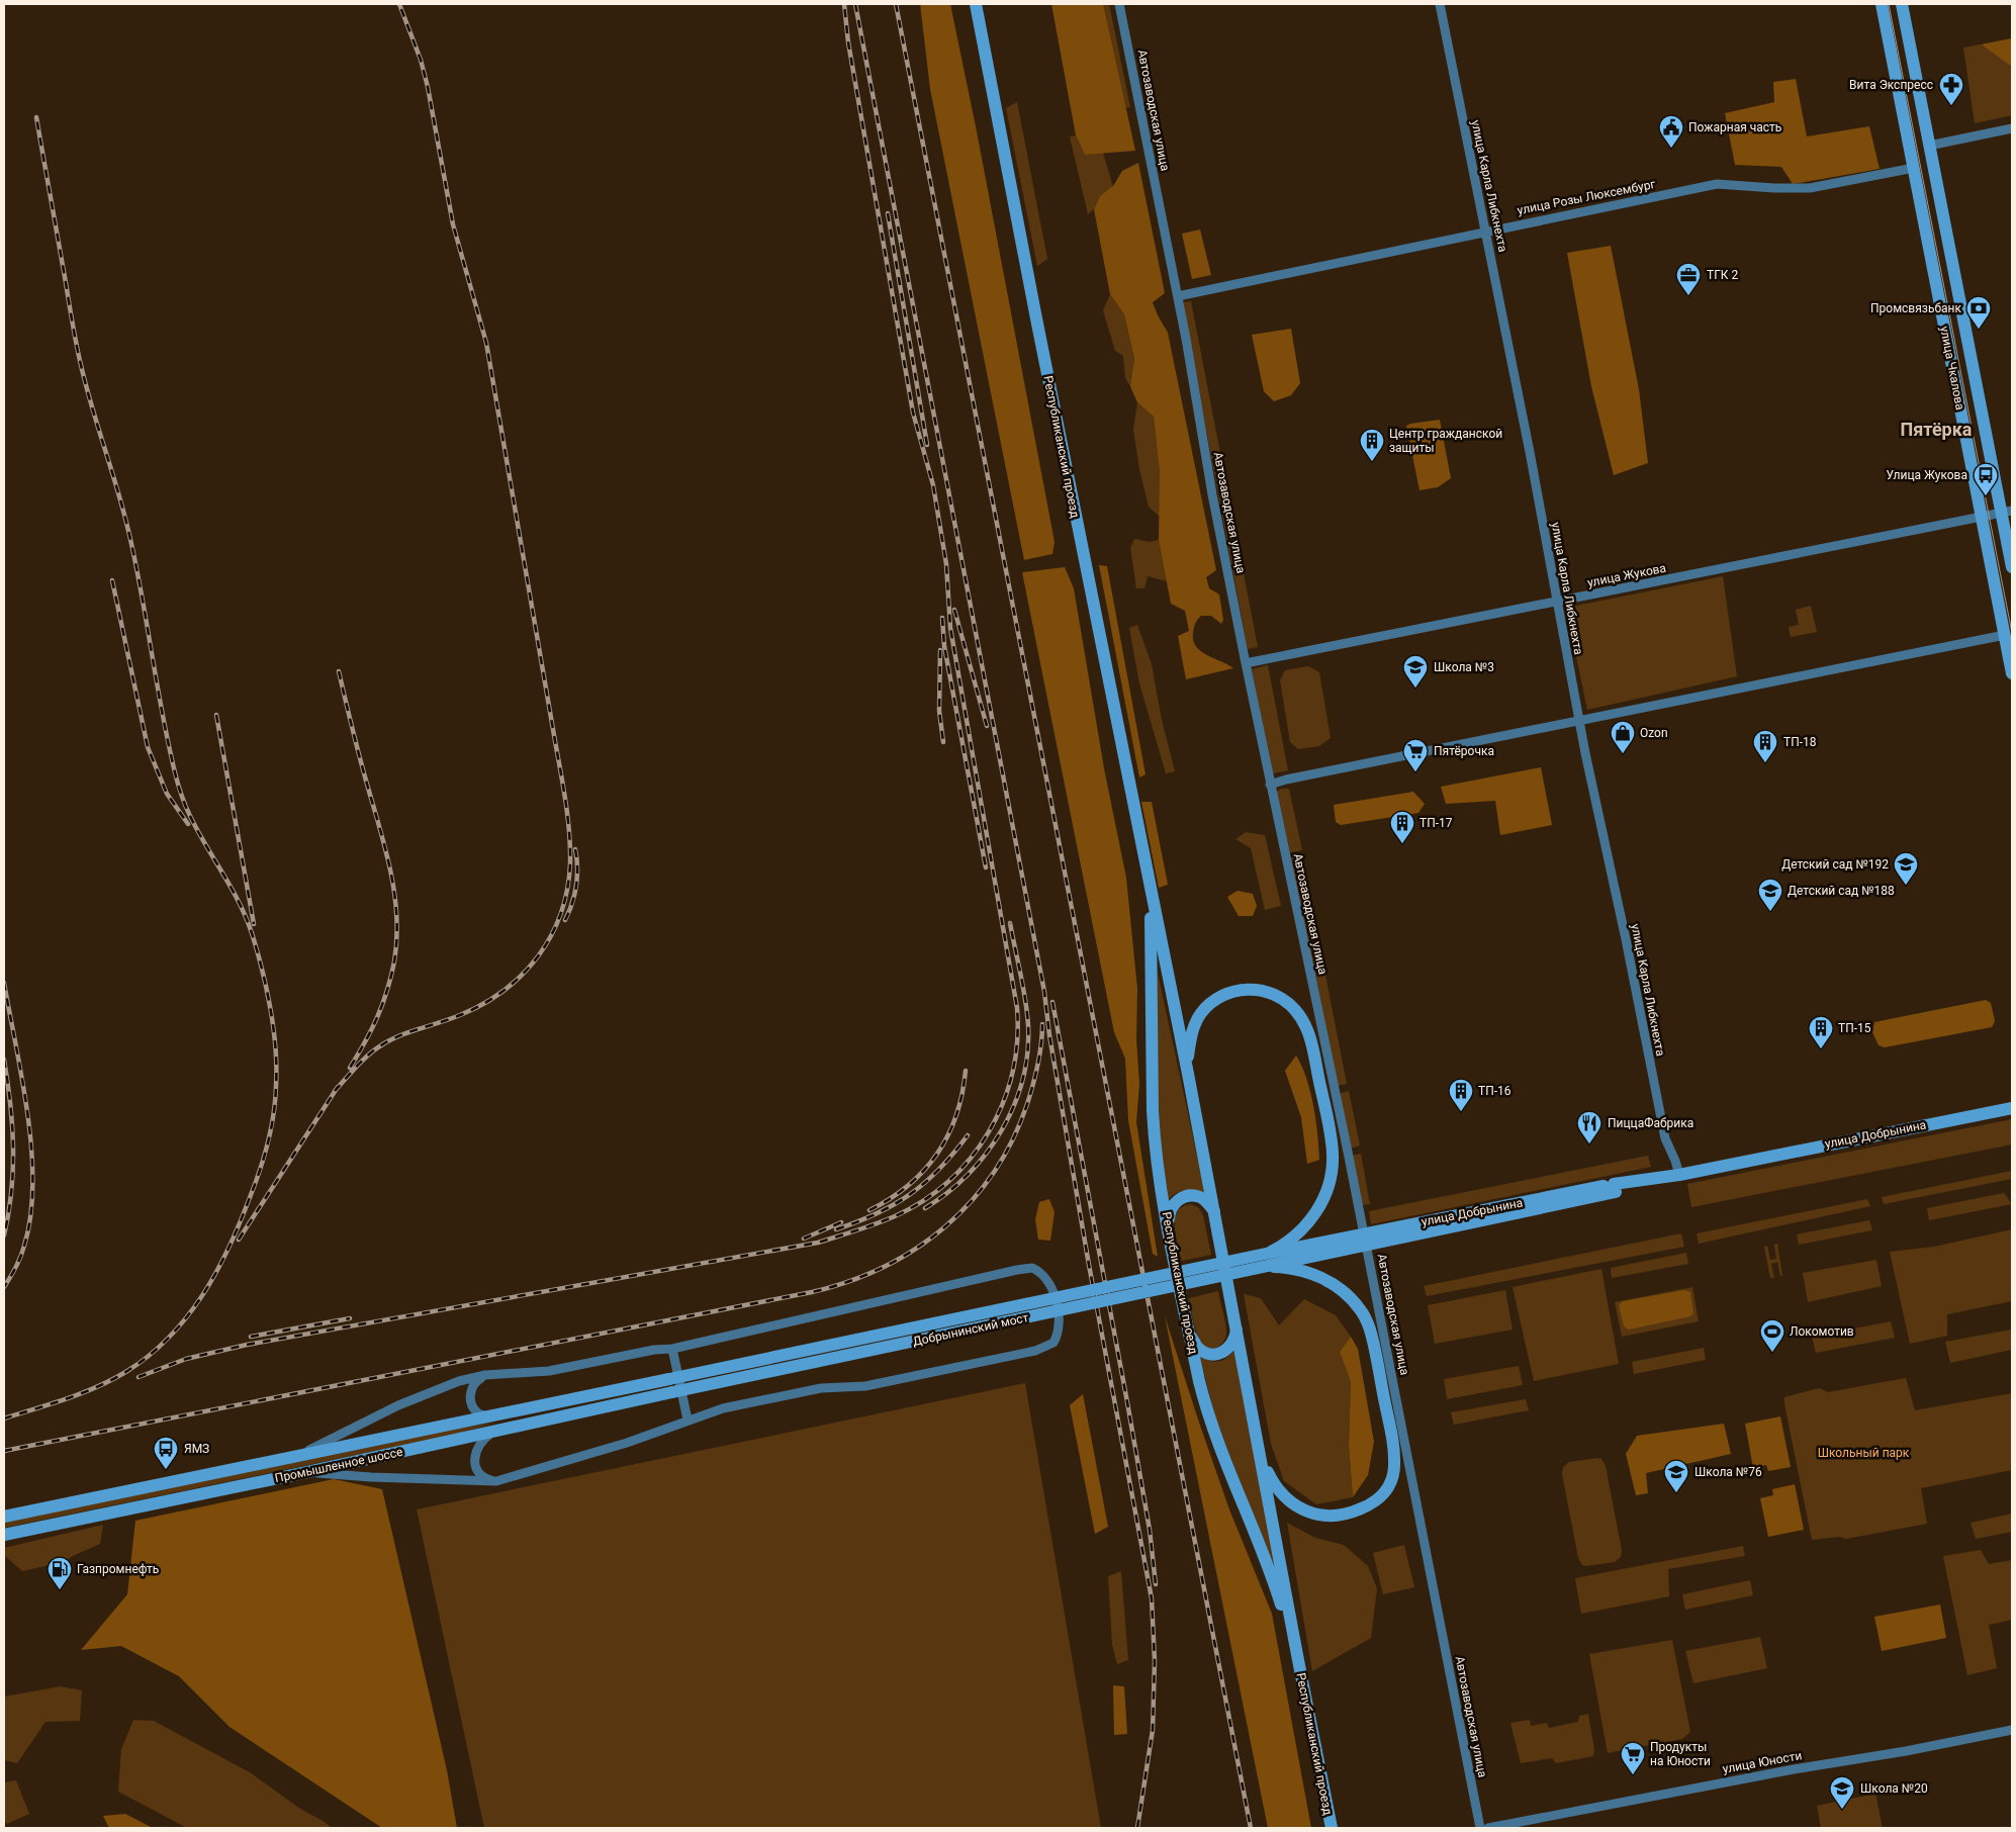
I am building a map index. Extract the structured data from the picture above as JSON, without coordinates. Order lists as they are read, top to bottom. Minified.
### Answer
{"streets":{"main road":["улица Чкалова","Республиканский проезд","улица Добрынина","Добрынинский мост","Промышленное шоссе"],"street":["Автозаводская улица","улица Карла Либкнехта","улица Розы Люксембург","улица Жукова","улица Юности"]},"crossings":[["Автозаводская улица","улица Розы Люксембург"],["Автозаводская улица","улица Жукова"],["улица Карла Либкнехта","улица Розы Люксембург"],["улица Карла Либкнехта","улица Жукова"],["улица Карла Либкнехта","улица Добрынина"],["улица Розы Люксембург","улица Чкалова"],["улица Чкалова","улица Жукова"],["улица Добрынина","Добрынинский мост"],["Добрынинский мост","Промышленное шоссе"]],"districts":["Пятёрка"],"parks":["Школьный парк"],"places":{"pharmacy":["Вита Экспресс"],"public building":["Пожарная часть"],"office":["ТГК 2"],"bank":["Промсвязьбанк"],"building":["Центр гражданской защиты","ТП-18","ТП-17","ТП-15","ТП-16"],"bus stop":["Улица Жукова","ЯМЗ"],"school or university":["Школа №3","Детский сад №192","Детский сад №188","Школа №76","Школа №20"],"shop":["Ozon"],"supermarket":["Пятёрочка","Продукты на Юности"],"restaurant":["ПиццаФабрика"],"sports":["Локомотив"],"fuel station":["Газпромнефть"]}}
